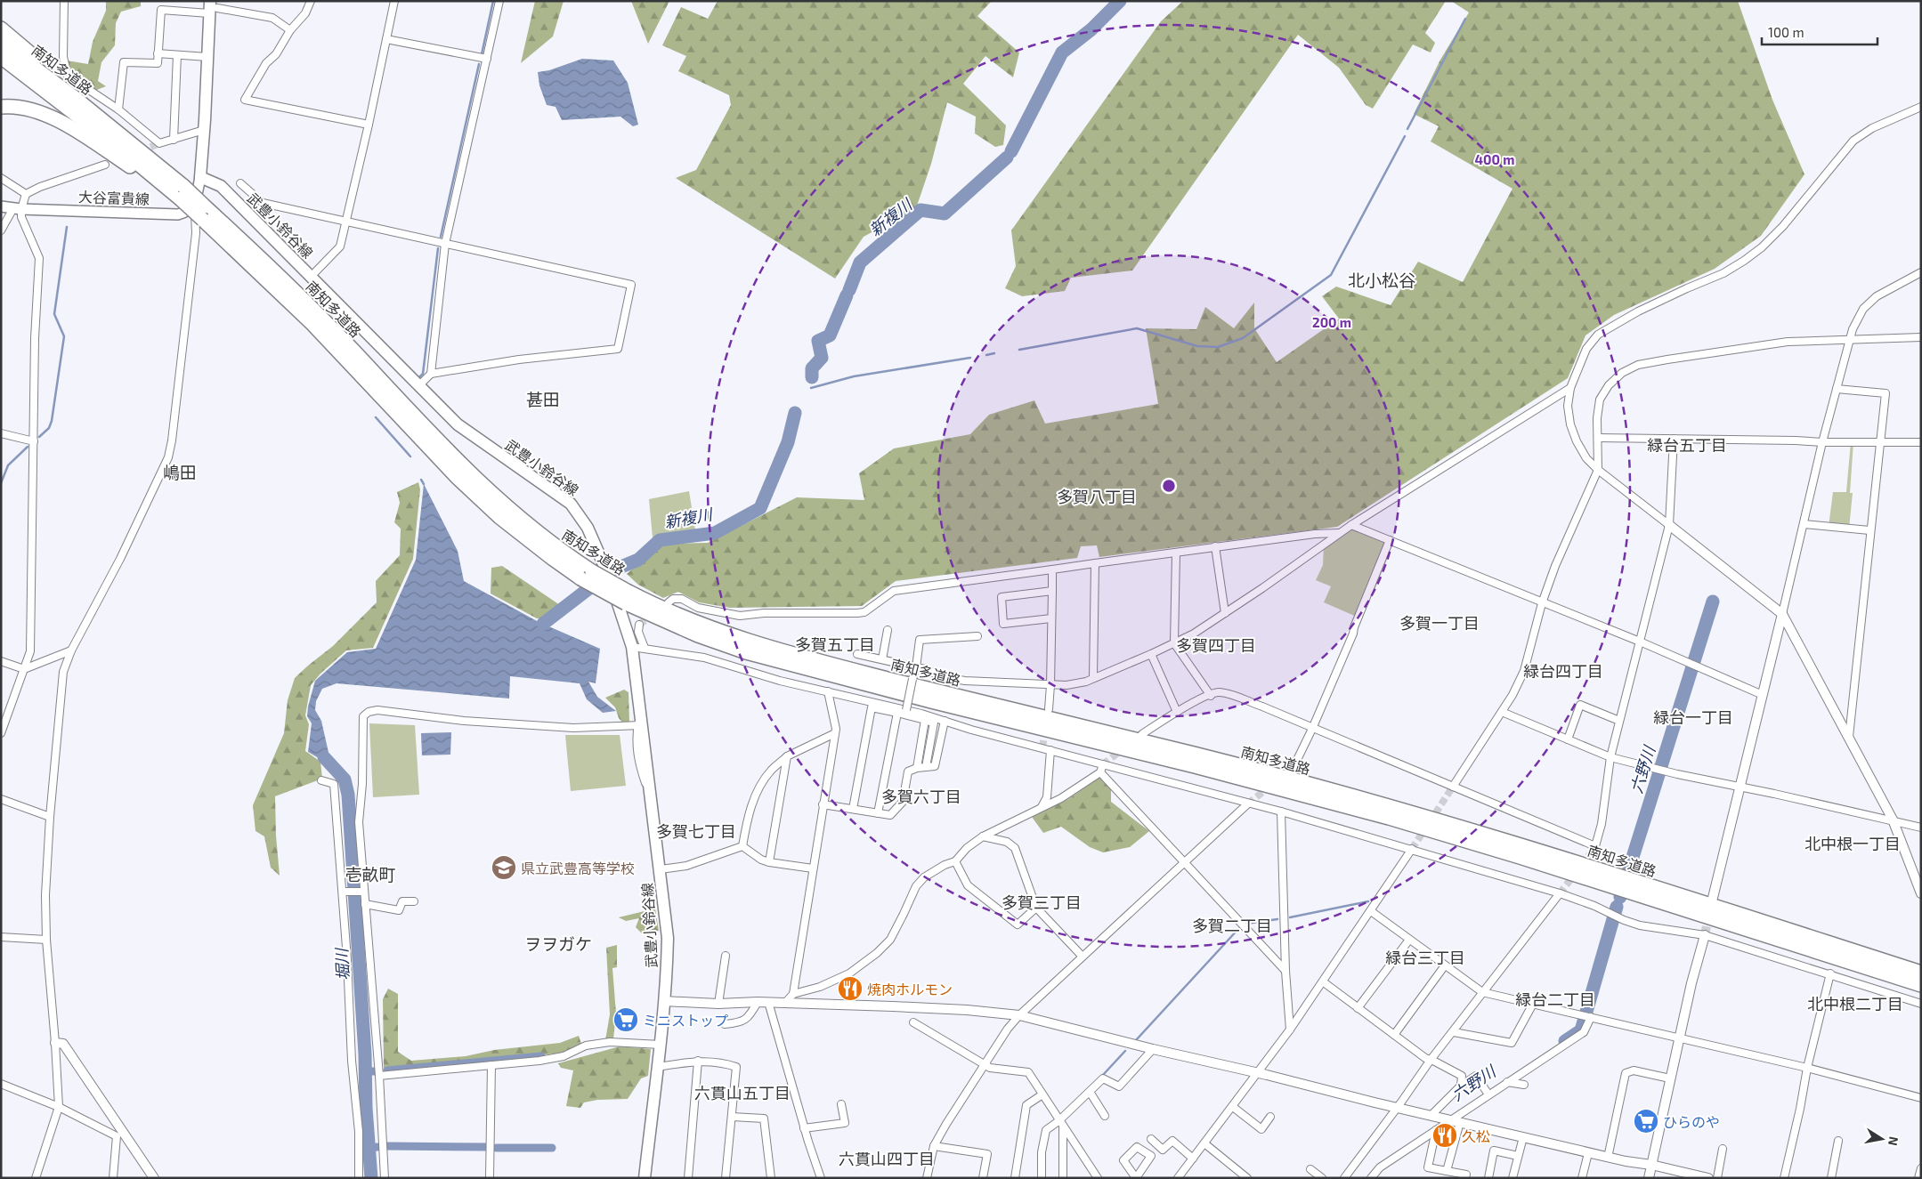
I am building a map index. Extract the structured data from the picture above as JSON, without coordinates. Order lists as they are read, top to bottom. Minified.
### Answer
{"streets":{"highway":["南知多道路"],"main road":["大谷富貴線","武豊小鈴谷線"]},"crossings":[["南知多道路","大谷富貴線"],["南知多道路","武豊小鈴谷線"]],"districts":["北小松谷","甚田","緑台五丁目","嶋田","多賀八丁目","多賀一丁目","多賀五丁目","多賀四丁目","緑台四丁目","緑台一丁目","多賀六丁目","多賀七丁目","北中根一丁目","壱畝町","多賀三丁目","多賀二丁目","ヲヲガケ","緑台三丁目","緑台二丁目","北中根二丁目","六貫山五丁目","六貫山四丁目"],"water":["新複川","六野川","堀川"],"places":{"school or university":["県立武豊高等学校"],"restaurant":["焼肉ホルモン","久松"],"supermarket":["ミニストップ","ひらのや"]},"scale_bar":"100 m","north":"right","rings":["400 m","200 m"]}
